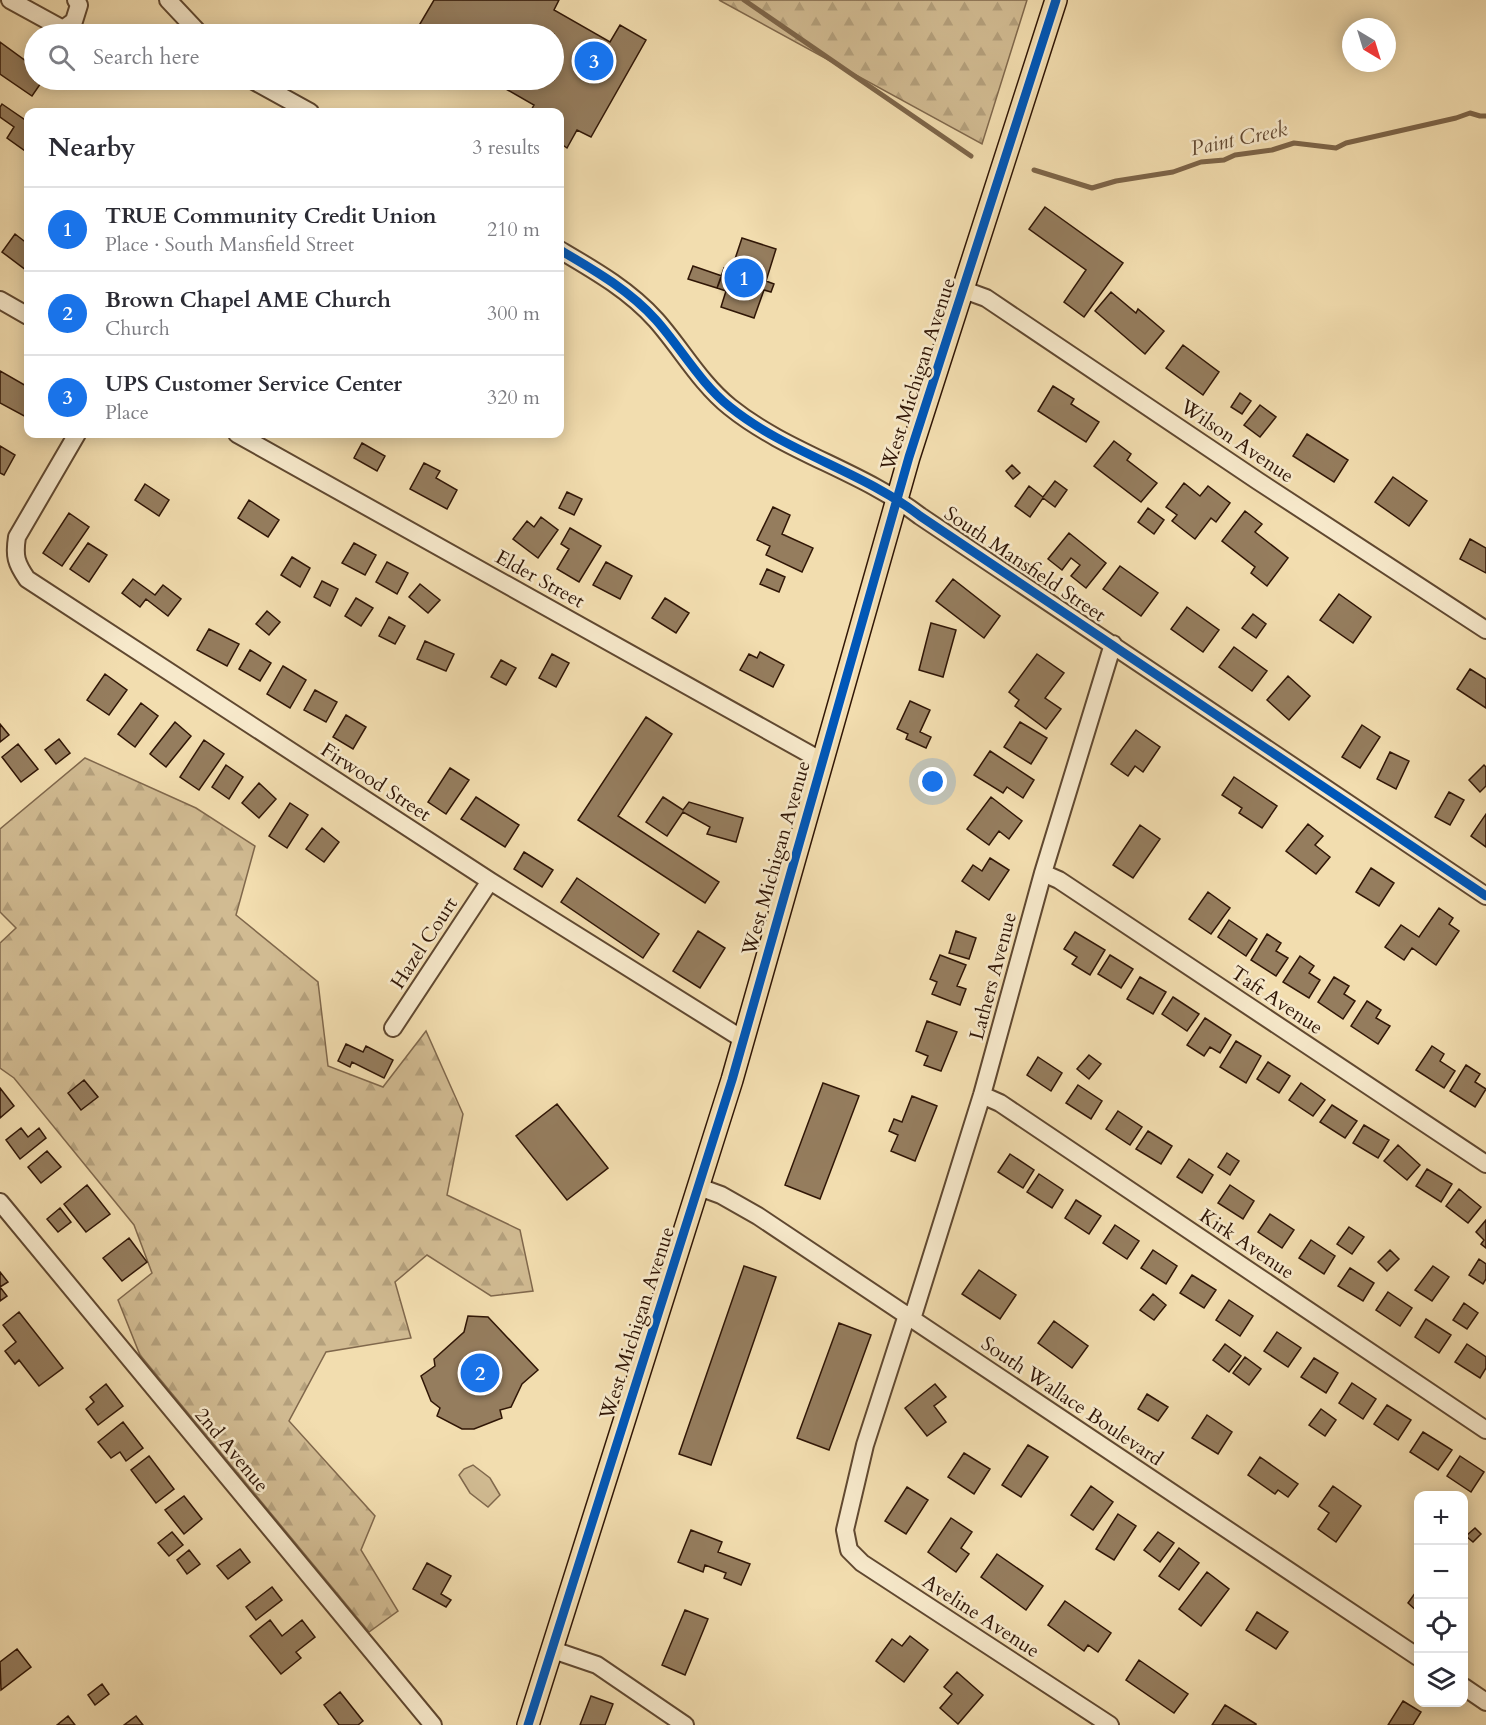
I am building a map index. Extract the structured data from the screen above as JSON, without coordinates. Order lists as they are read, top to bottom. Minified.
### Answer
{"streets":{"main road":["West Michigan Avenue"],"street":["Wilson Avenue","South Mansfield Street","Elder Street","Firwood Street","Hazel Court","Lathers Avenue","Taft Avenue","Kirk Avenue","South Wallace Boulevard","2nd Avenue","Aveline Avenue"]},"crossings":[["West Michigan Avenue","Wilson Avenue"],["West Michigan Avenue","South Mansfield Street"],["West Michigan Avenue","Elder Street"],["West Michigan Avenue","Firwood Street"],["West Michigan Avenue","South Wallace Boulevard"],["South Mansfield Street","Lathers Avenue"],["Firwood Street","Hazel Court"],["Lathers Avenue","Taft Avenue"],["Lathers Avenue","Kirk Avenue"],["Lathers Avenue","South Wallace Boulevard"],["Lathers Avenue","Aveline Avenue"]],"water":["Paint Creek"],"north":"bottom right","page":{"search":"Search here","pins":["3","1","2"],"heading":["Nearby","3 results"],"list":[{"mark":"1","name":"TRUE Community Credit Union","note":"Place · South Mansfield Street","value":"210 m"},{"mark":"2","name":"Brown Chapel AME Church","note":"Church","value":"300 m"},{"mark":"3","name":"UPS Customer Service Center","note":"Place","value":"320 m"}],"map_buttons":["+","−"]}}
